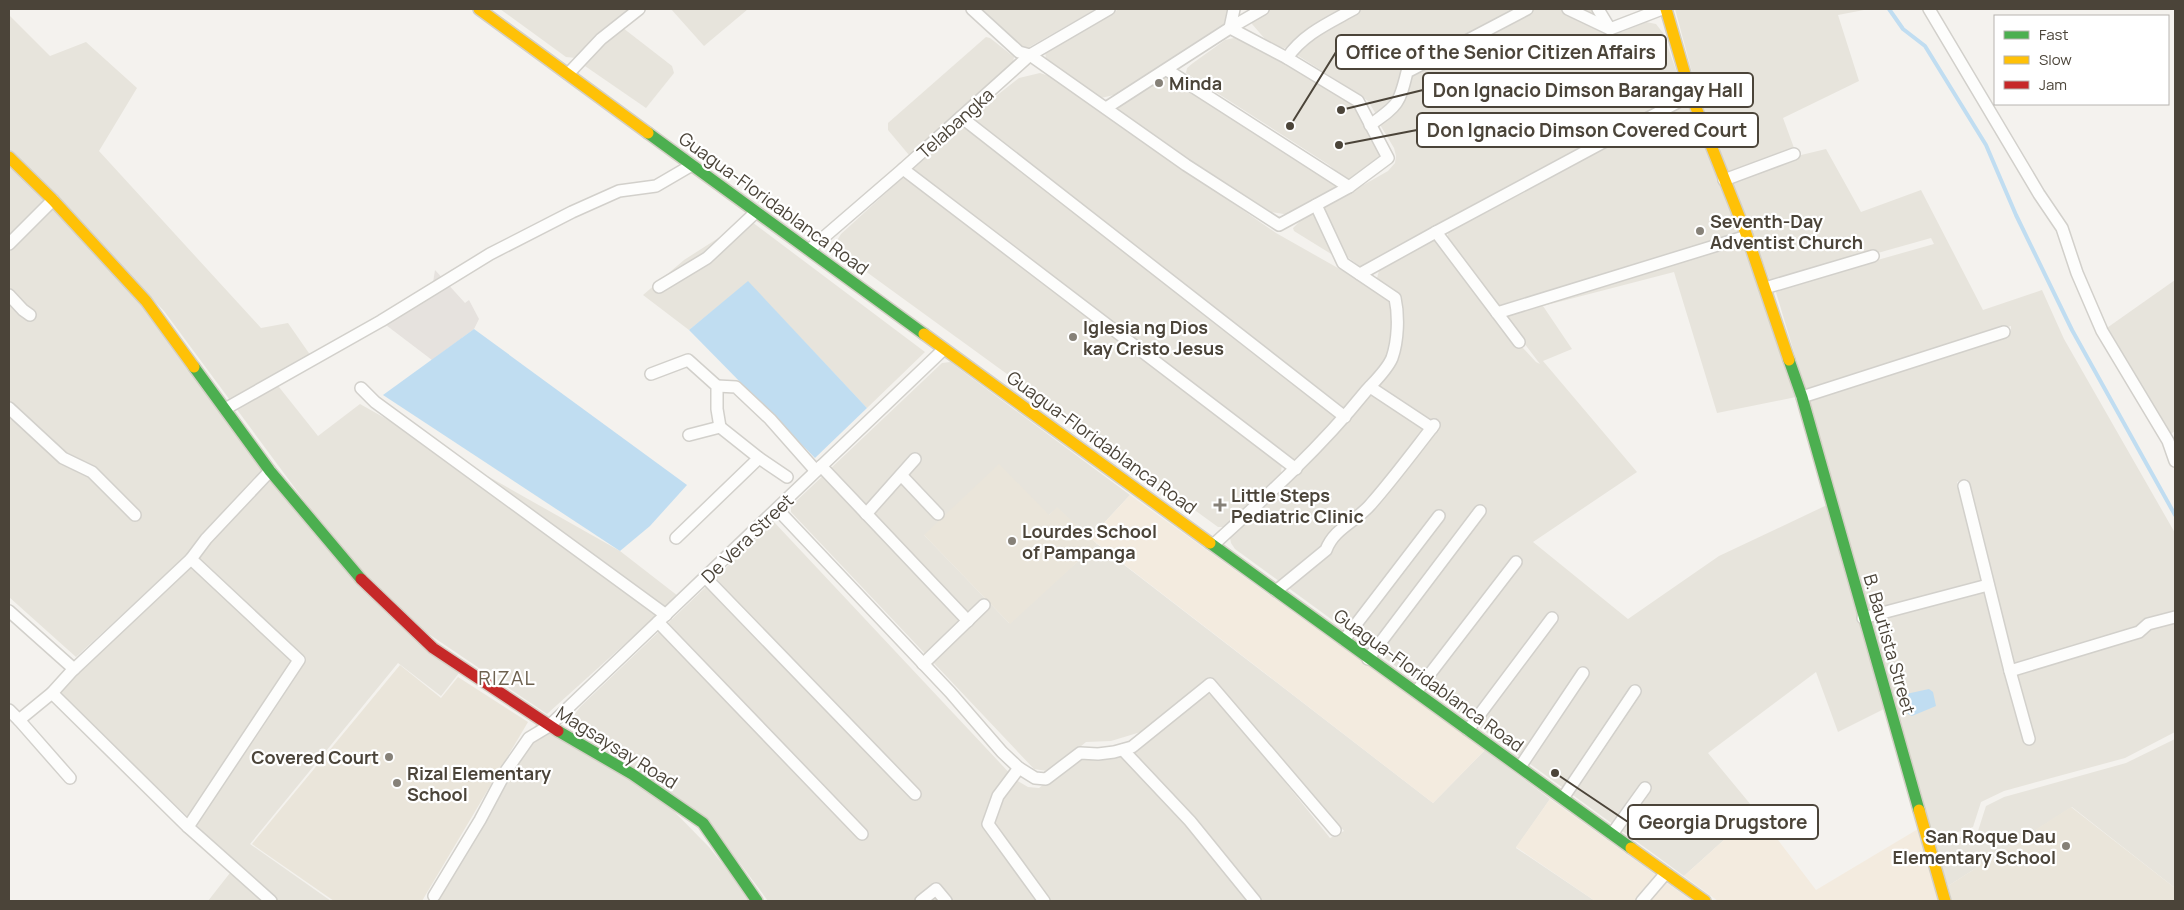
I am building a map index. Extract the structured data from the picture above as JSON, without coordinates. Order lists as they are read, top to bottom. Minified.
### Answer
{"streets":{"street":["Telabangka","Guagua-Floridablanca Road","De Vera Street","B. Bautista Street","Magsaysay Road"]},"crossings":[["Telabangka","Guagua-Floridablanca Road"],["Guagua-Floridablanca Road","De Vera Street"],["De Vera Street","Magsaysay Road"]],"districts":["RIZAL"],"places":{"other":["Minda","Don Ignacio Dimson Barangay Hall","Office of the Senior Citizen Affairs","Don Ignacio Dimson Covered Court","Seventh-Day Adventist Church","Iglesia ng Dios kay Cristo Jesus","Lourdes School of Pampanga","Covered Court","Georgia Drugstore","Rizal Elementary School","San Roque Dau Elementary School"],"health":["Little Steps Pediatric Clinic"]},"legend":["Fast","Slow","Jam"]}
